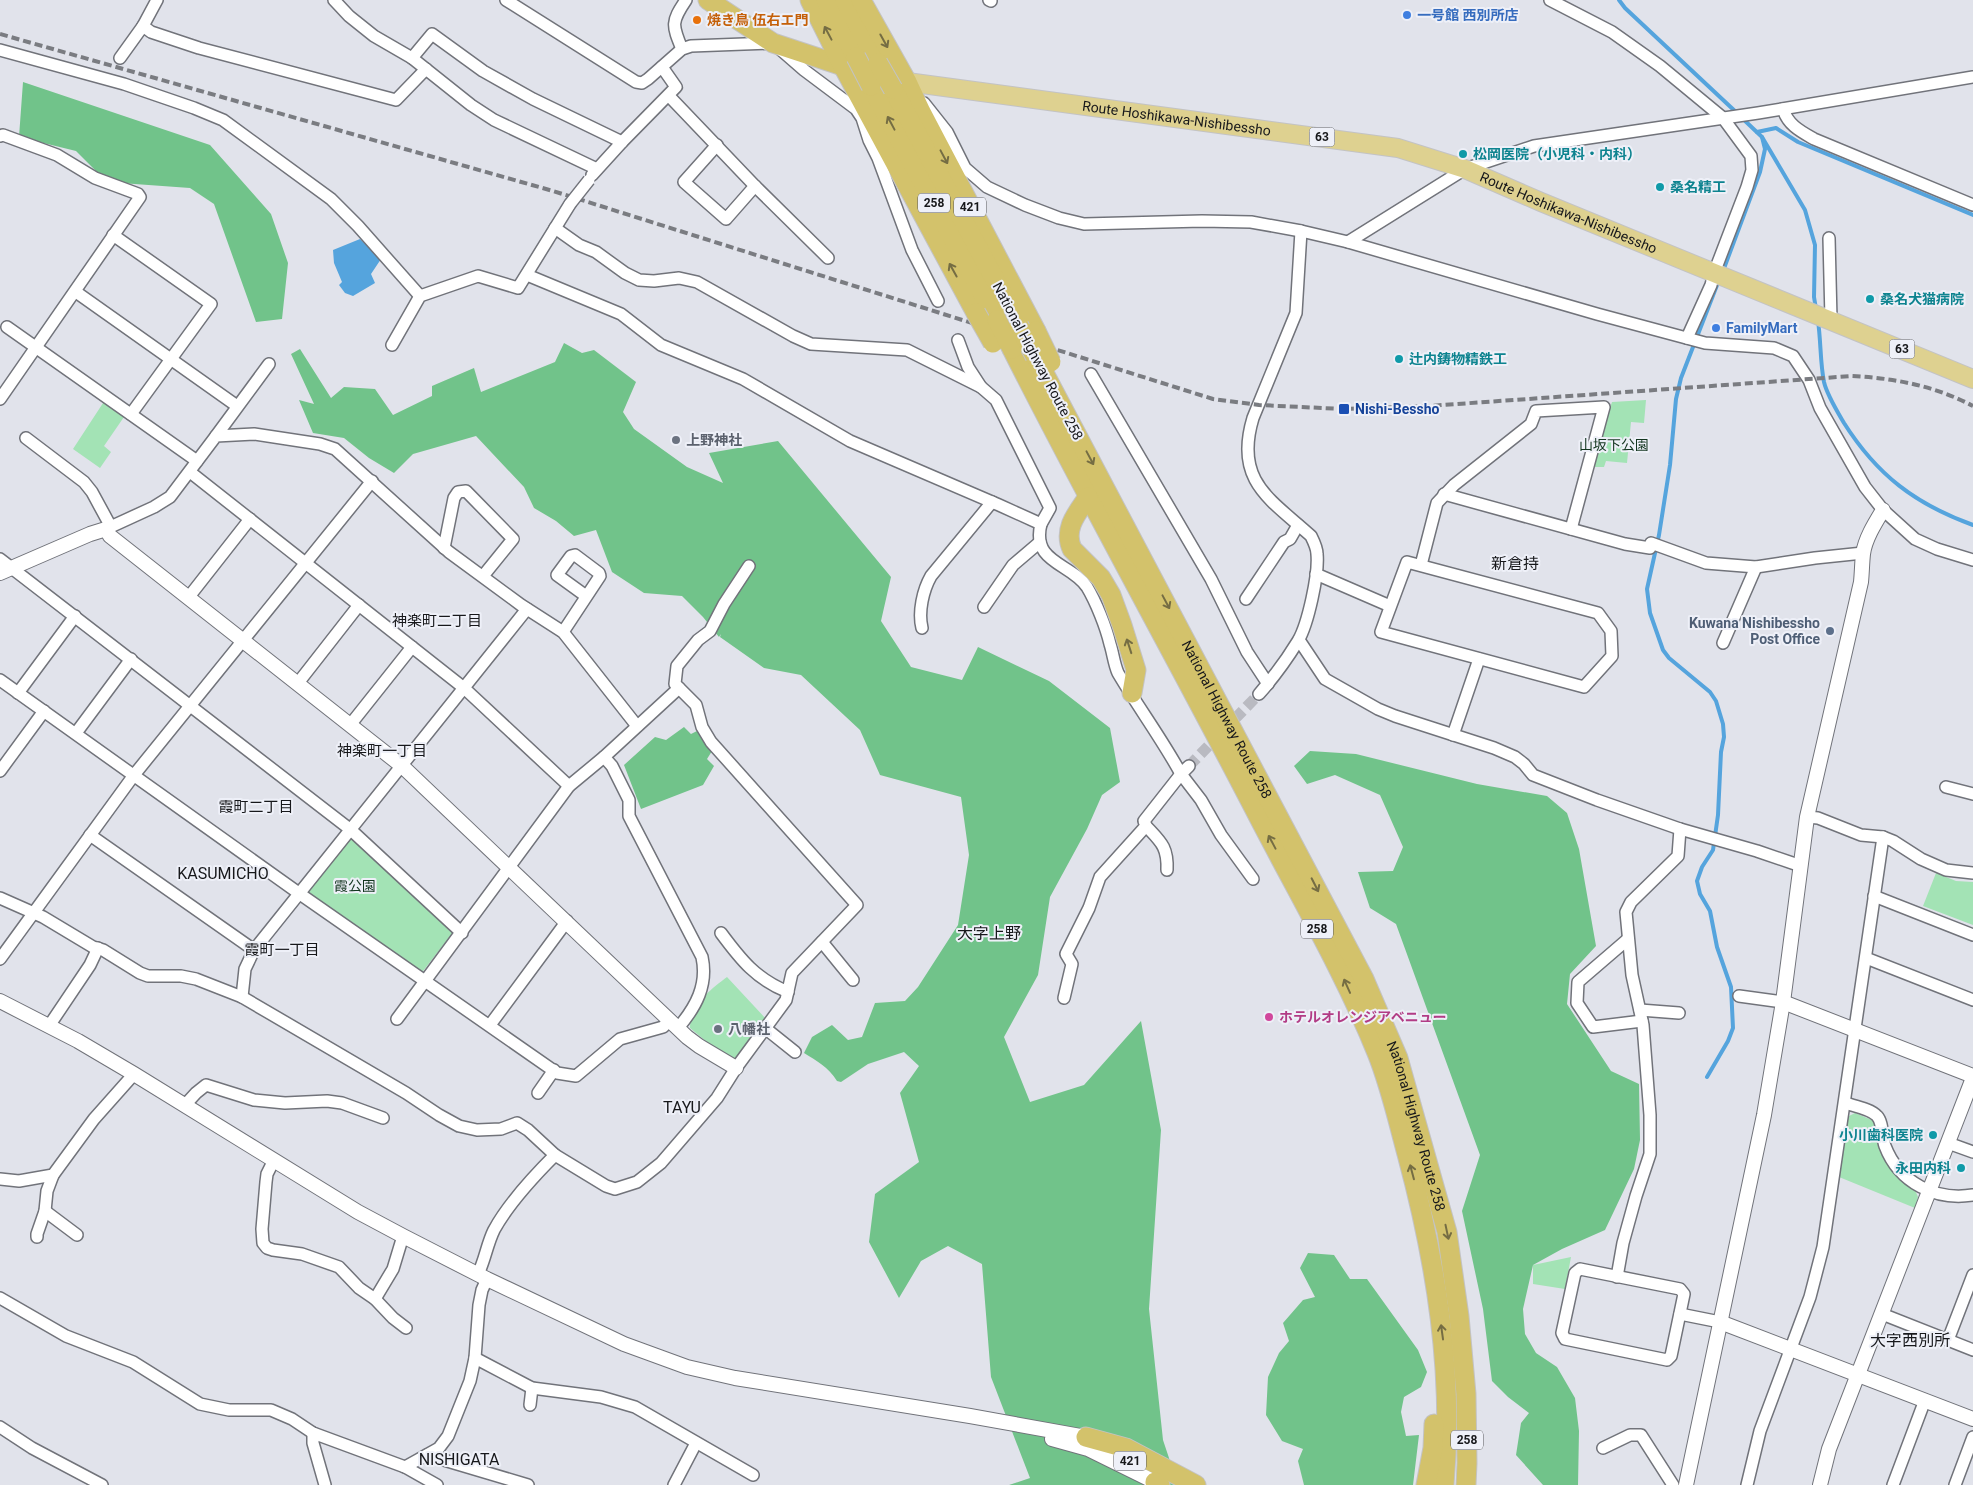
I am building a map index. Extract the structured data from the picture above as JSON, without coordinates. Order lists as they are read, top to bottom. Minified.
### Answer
{"streets":{"highway":["258","421","National Highway Route 258"],"main road":["Route Hoshikawa-Nishibessho","63"]},"crossings":[["Route Hoshikawa-Nishibessho","National Highway Route 258"]],"districts":["新倉持","神楽町二丁目","神楽町一丁目","霞町二丁目","KASUMICHO","大字上野","霞町一丁目","TAYU","大字西別所","NISHIGATA"],"parks":["山坂下公園","霞公園"],"places":{"other":["一号館 西別所店","焼き鳥 伍右エ門","松岡医院（小児科・内科）","桑名精工","桑名犬猫病院","FamilyMart","辻内鋳物精鉄工","上野神社","Kuwana Nishibessho Post Office","ホテルオレンジアベニュー","八幡社","小川歯科医院","永田内科"],"transit":["Nishi-Bessho"]}}
